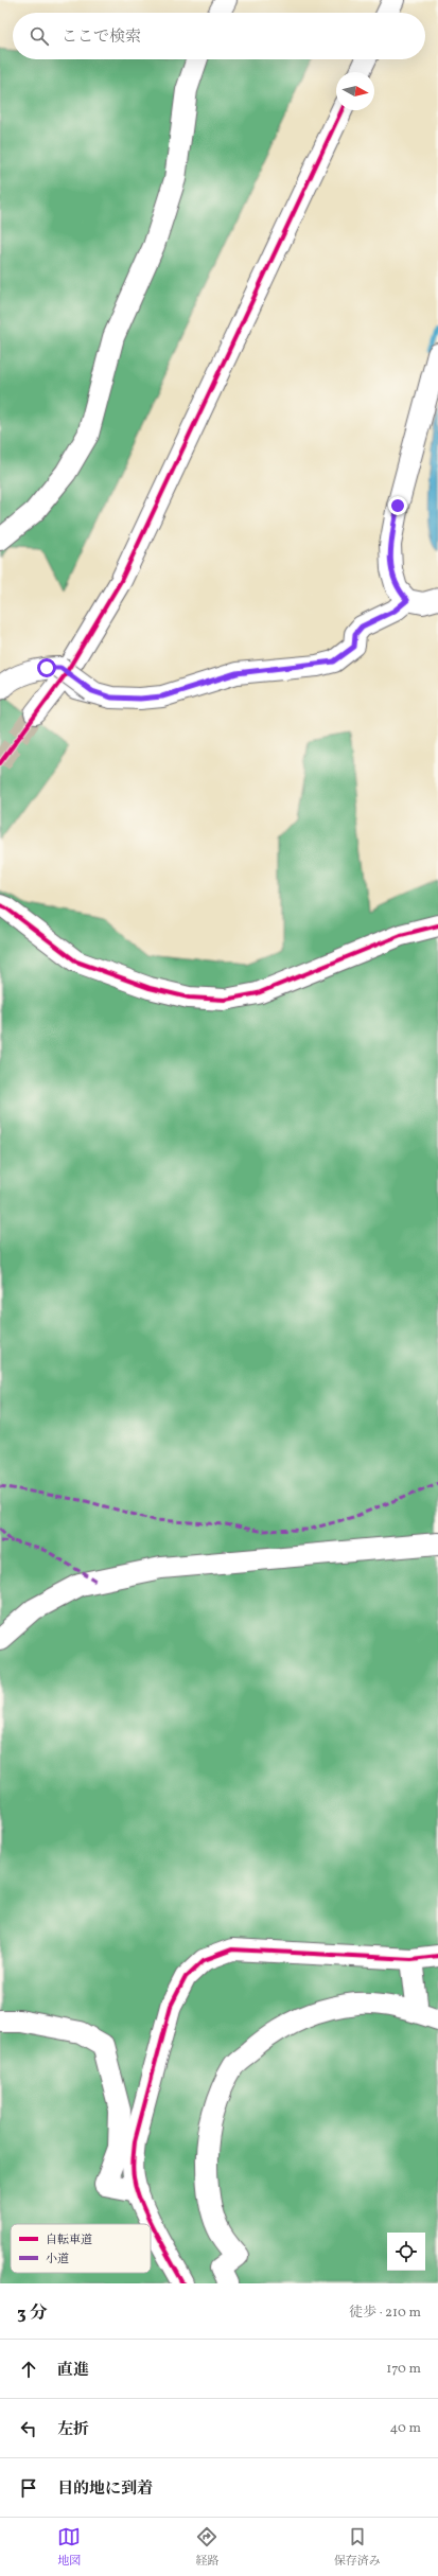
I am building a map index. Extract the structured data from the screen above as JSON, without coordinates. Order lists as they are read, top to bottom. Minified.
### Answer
{"legend":["自転車道","小道"],"north":"right","page":{"search":"ここで検索","heading":["3 分","徒歩 · 210 m"],"list":[["直進","170 m"],["左折","40 m"],"目的地に到着"],"nav":["地図","経路","保存済み"]}}
